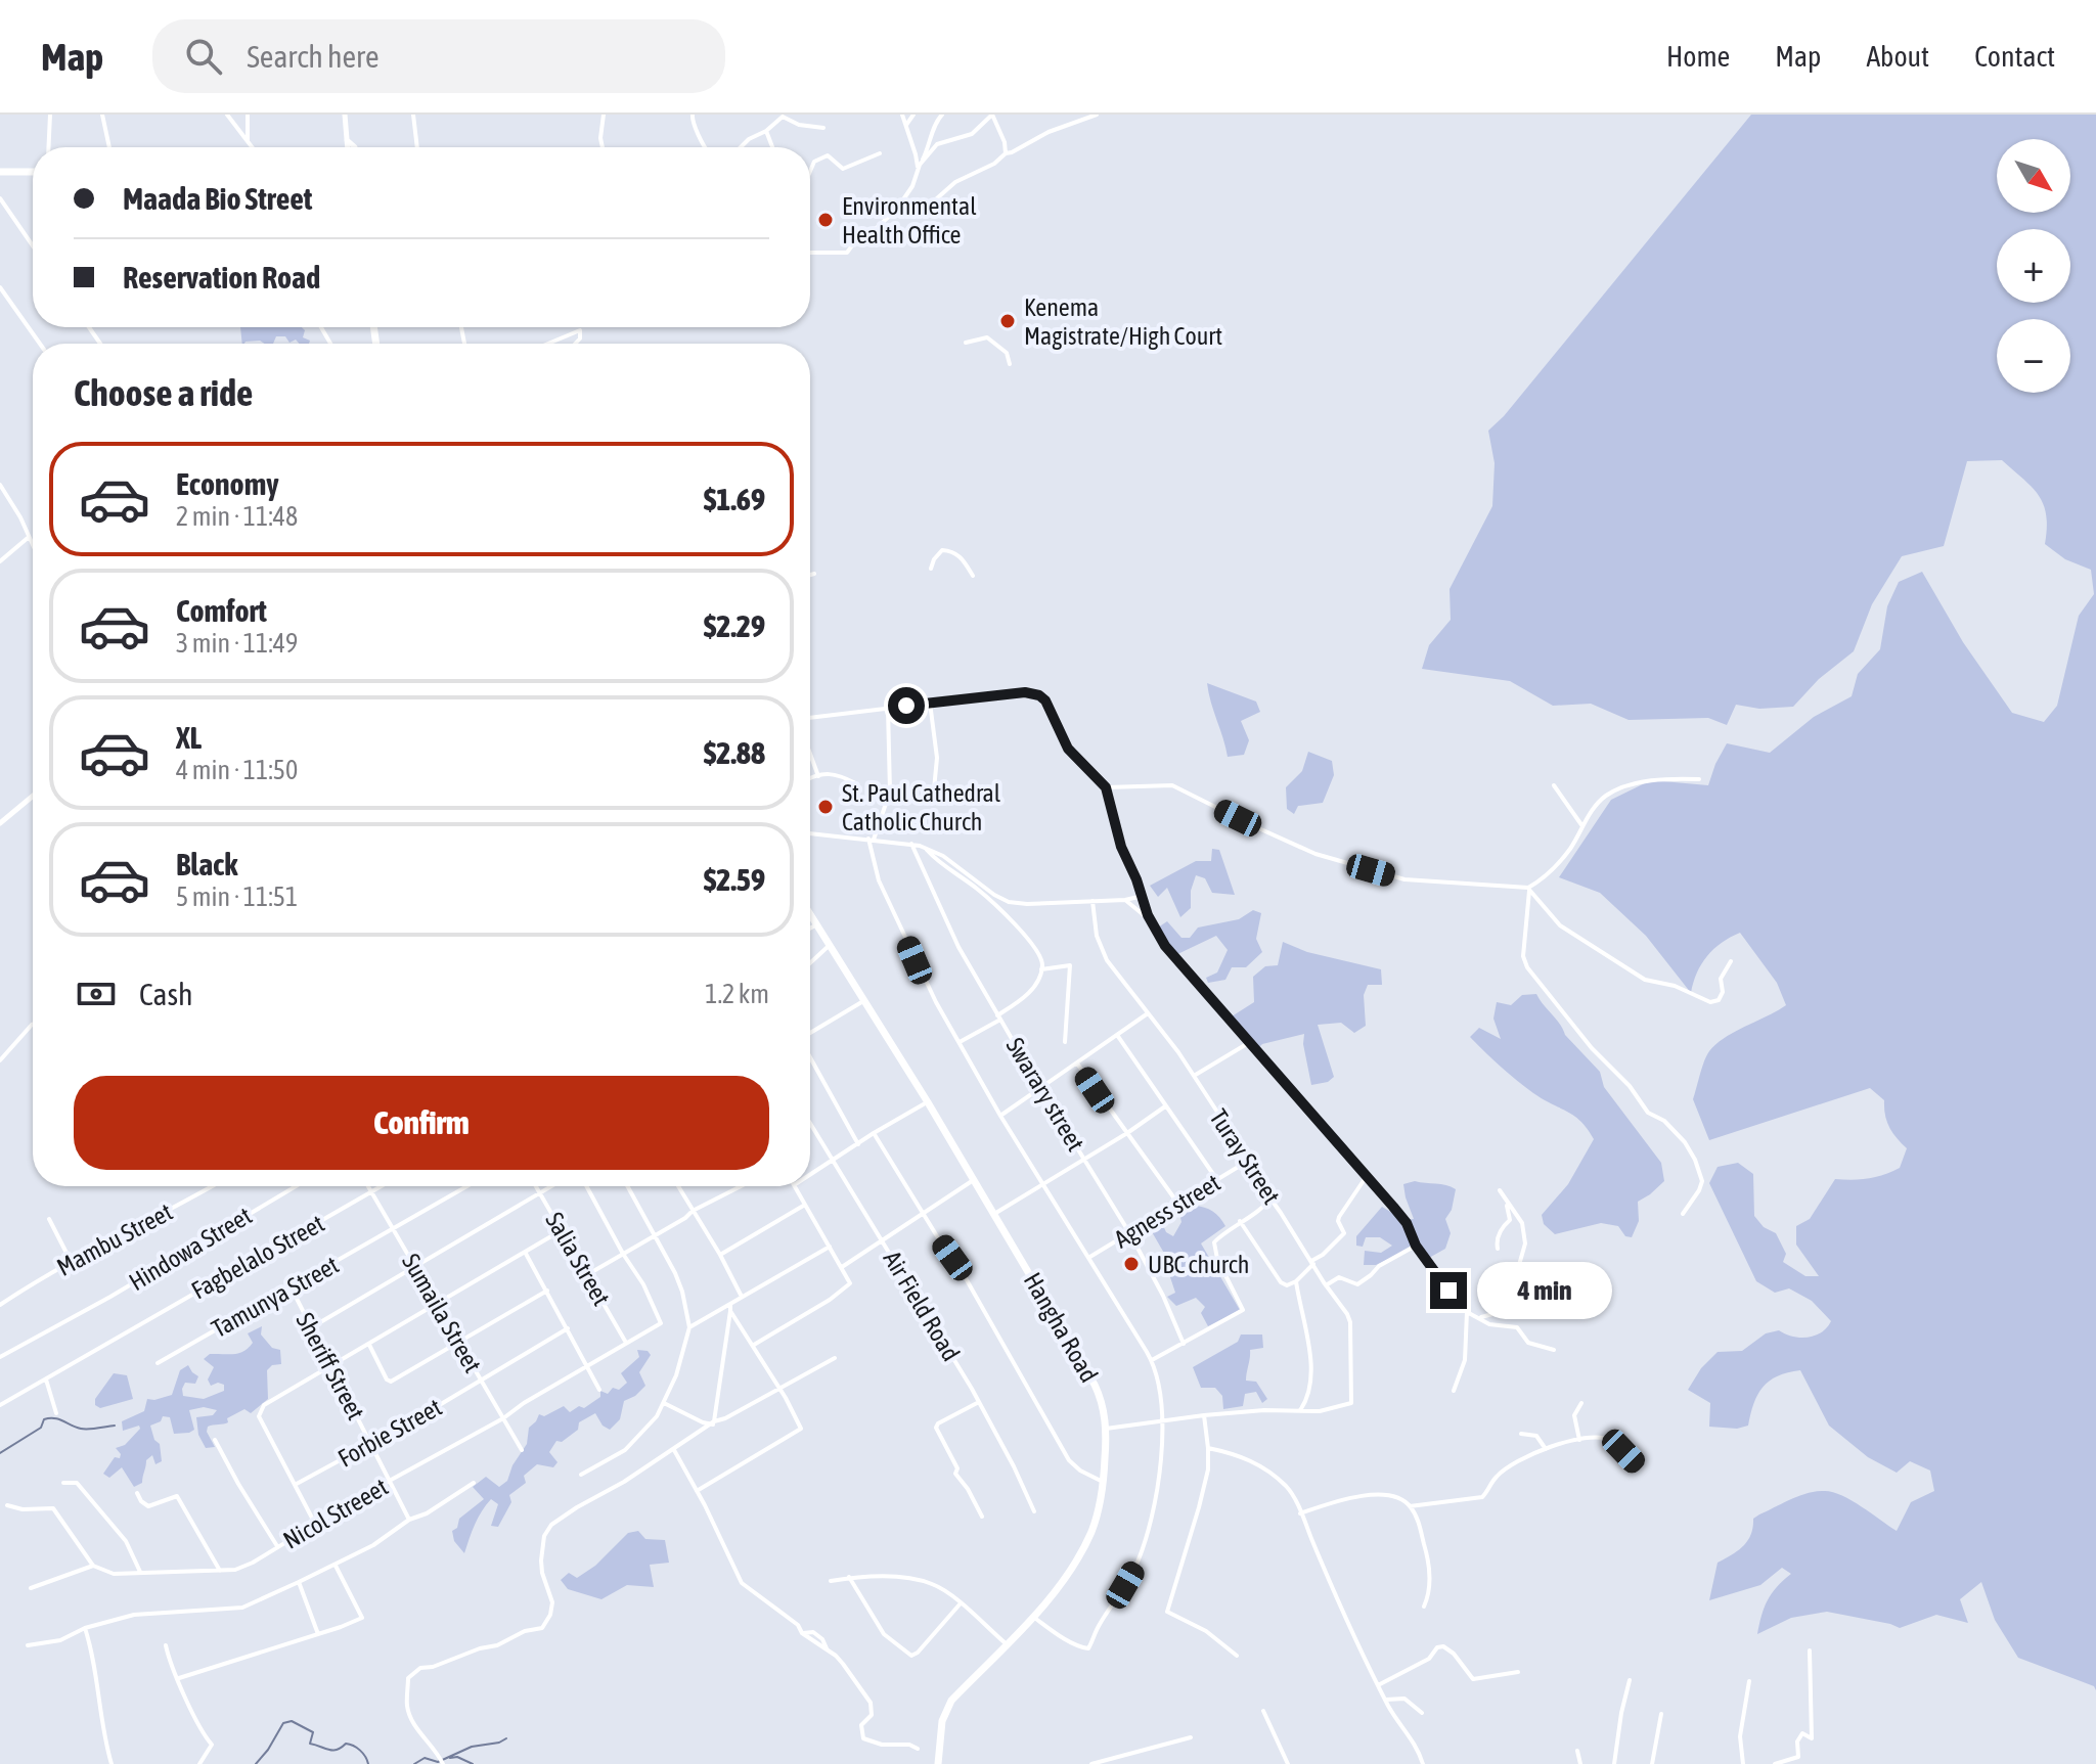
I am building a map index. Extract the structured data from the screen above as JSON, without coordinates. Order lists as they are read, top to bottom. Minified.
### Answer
{"streets":{"highway":["Hangha Road"],"street":["Swarary street","Turay Street","Agness street","Mambu Street","Hindowa Street","Fagbelalo Street","Salia Street","Tamunya Street","Air Field Road","Sumaila Street","Sheriff Street","Forbie Street","Nicol Streeet"]},"crossings":[["Swarary street","Agness street"],["Turay Street","Agness street"],["Fagbelalo Street","Sumaila Street"],["Salia Street","Nicol Streeet"],["Tamunya Street","Sumaila Street"],["Tamunya Street","Sheriff Street"],["Sumaila Street","Forbie Street"],["Sumaila Street","Nicol Streeet"],["Sheriff Street","Forbie Street"],["Sheriff Street","Nicol Streeet"]],"places":["Environmental Health Office","Kenema Magistrate/High Court","St. Paul Cathedral Catholic Church","UBC church"],"north":"bottom right","page":{"header":"Map","search":"Search here","nav":["Home","Map","About","Contact"],"map_buttons":["+","−"],"banner":["Maada Bio Street","Reservation Road"],"heading":"Choose a ride","list":[{"name":"Economy","note":"2 min · 11:48","value":"$1.69"},{"name":"Comfort","note":"3 min · 11:49","value":"$2.29"},{"name":"XL","note":"4 min · 11:50","value":"$2.88"},{"name":"Black","note":"5 min · 11:51","value":"$2.59"}],"pay":["Cash","1.2 km"],"buttons":"Confirm","bubble":"4 min"}}
